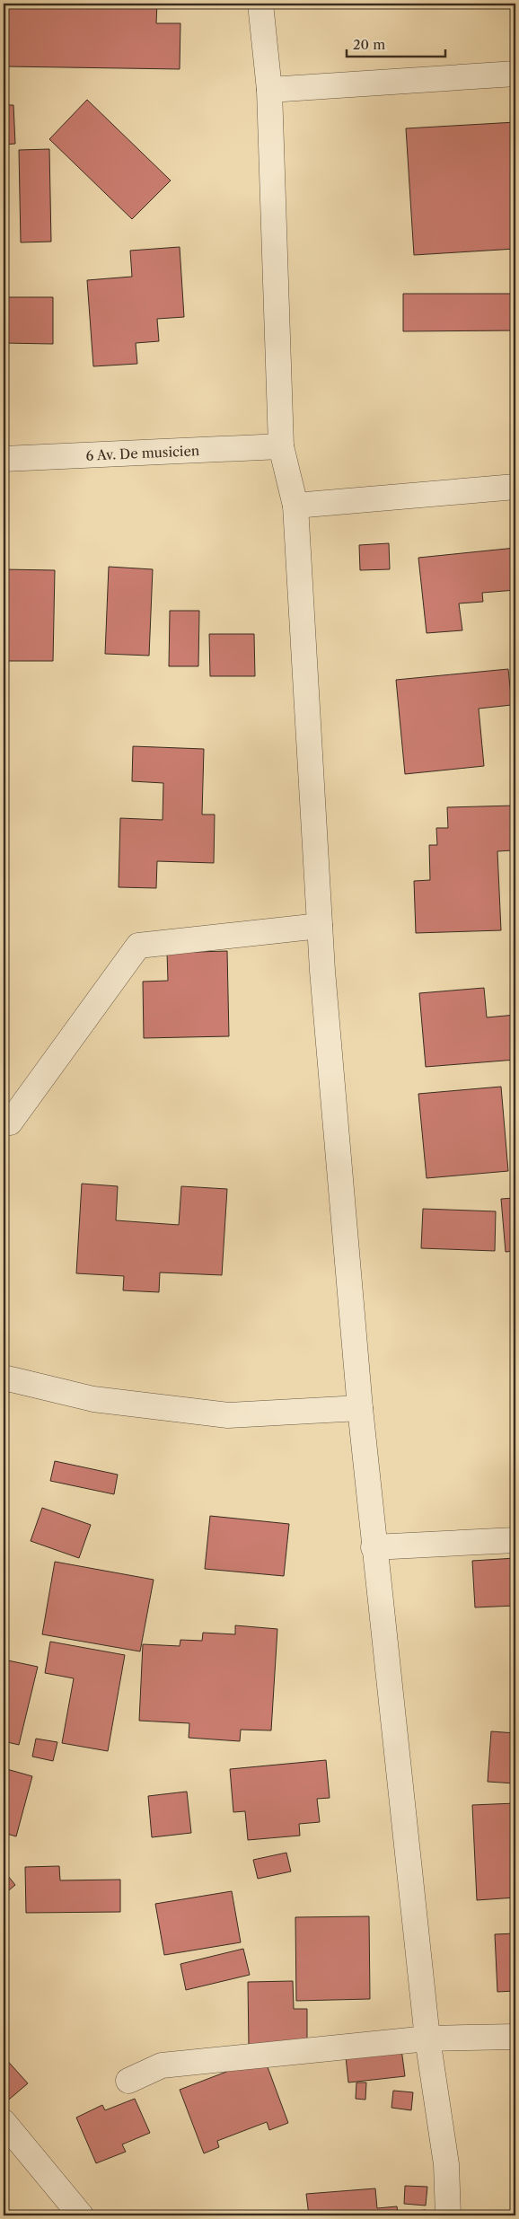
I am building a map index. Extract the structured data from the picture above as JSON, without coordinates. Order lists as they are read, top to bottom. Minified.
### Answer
{"streets":{"street":["6 Av. De musicien"]},"scale_bar":"20 m"}
